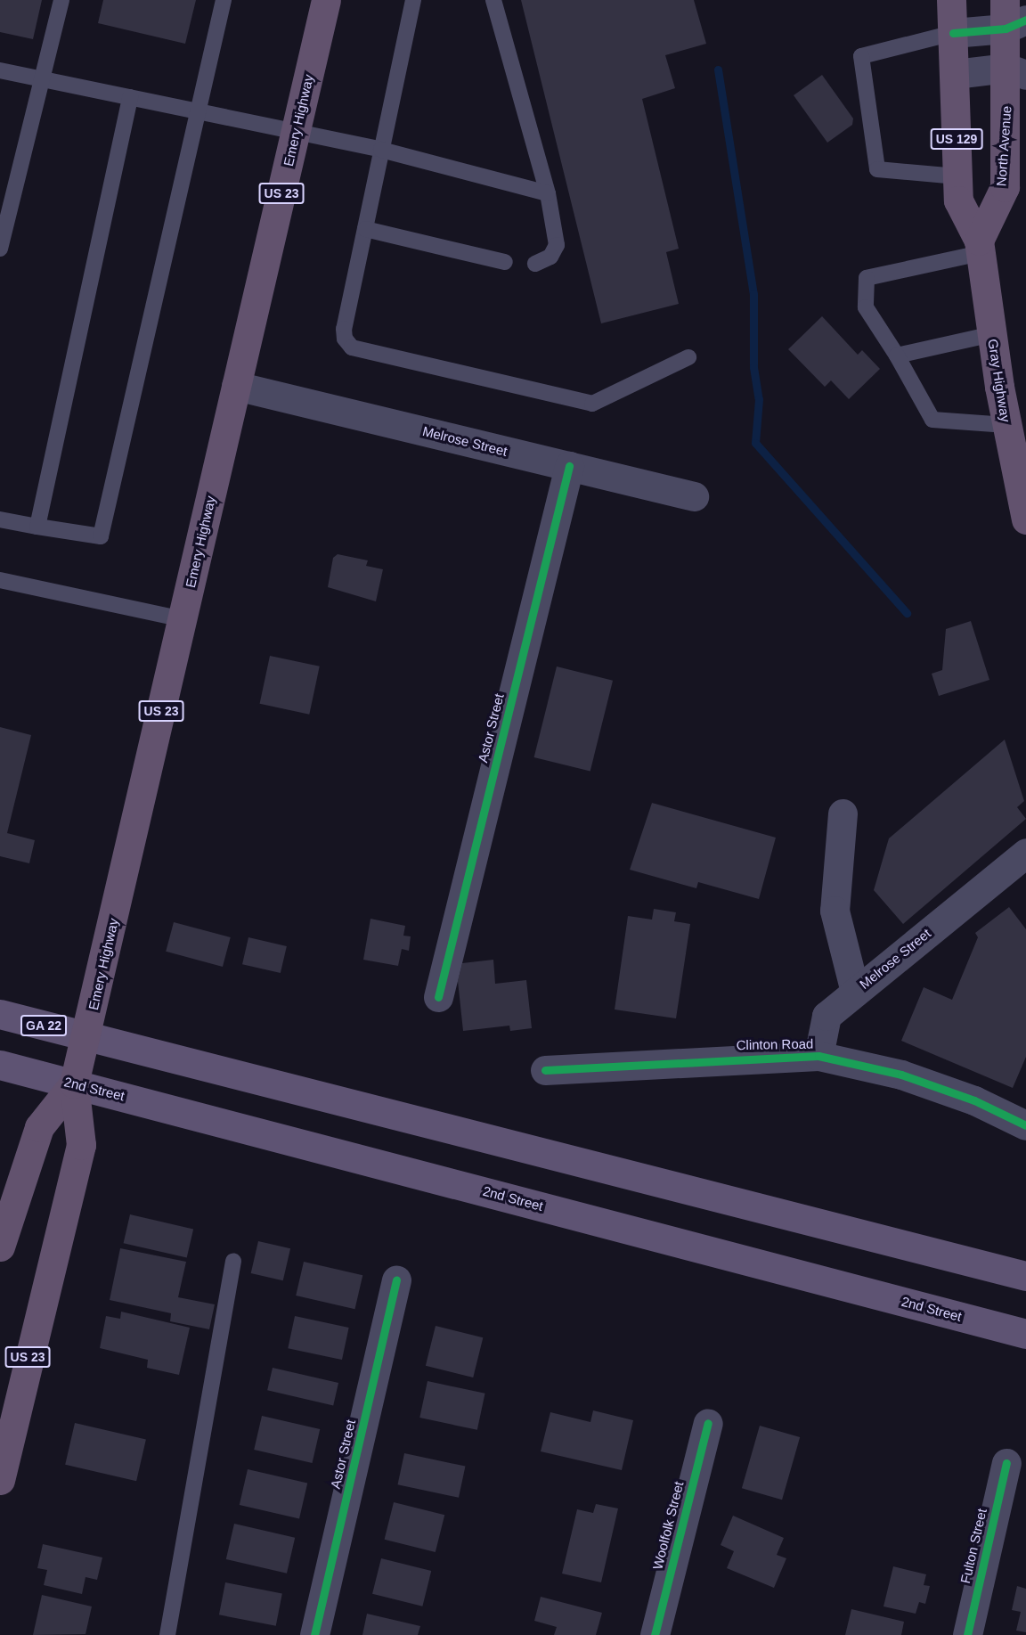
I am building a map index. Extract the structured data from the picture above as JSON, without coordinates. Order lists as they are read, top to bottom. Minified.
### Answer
{"streets":{"highway":["Emery Highway","US 129","North Avenue","US 23","Gray Highway"],"main road":["GA 22","2nd Street"],"street":["Melrose Street","Astor Street","Clinton Road","Woolfolk Street","Fulton Street"]},"crossings":[["Emery Highway","Melrose Street"],["Emery Highway","GA 22"],["Emery Highway","2nd Street"],["US 129","North Avenue"],["US 129","Gray Highway"],["North Avenue","Gray Highway"],["Melrose Street","Astor Street"]]}
